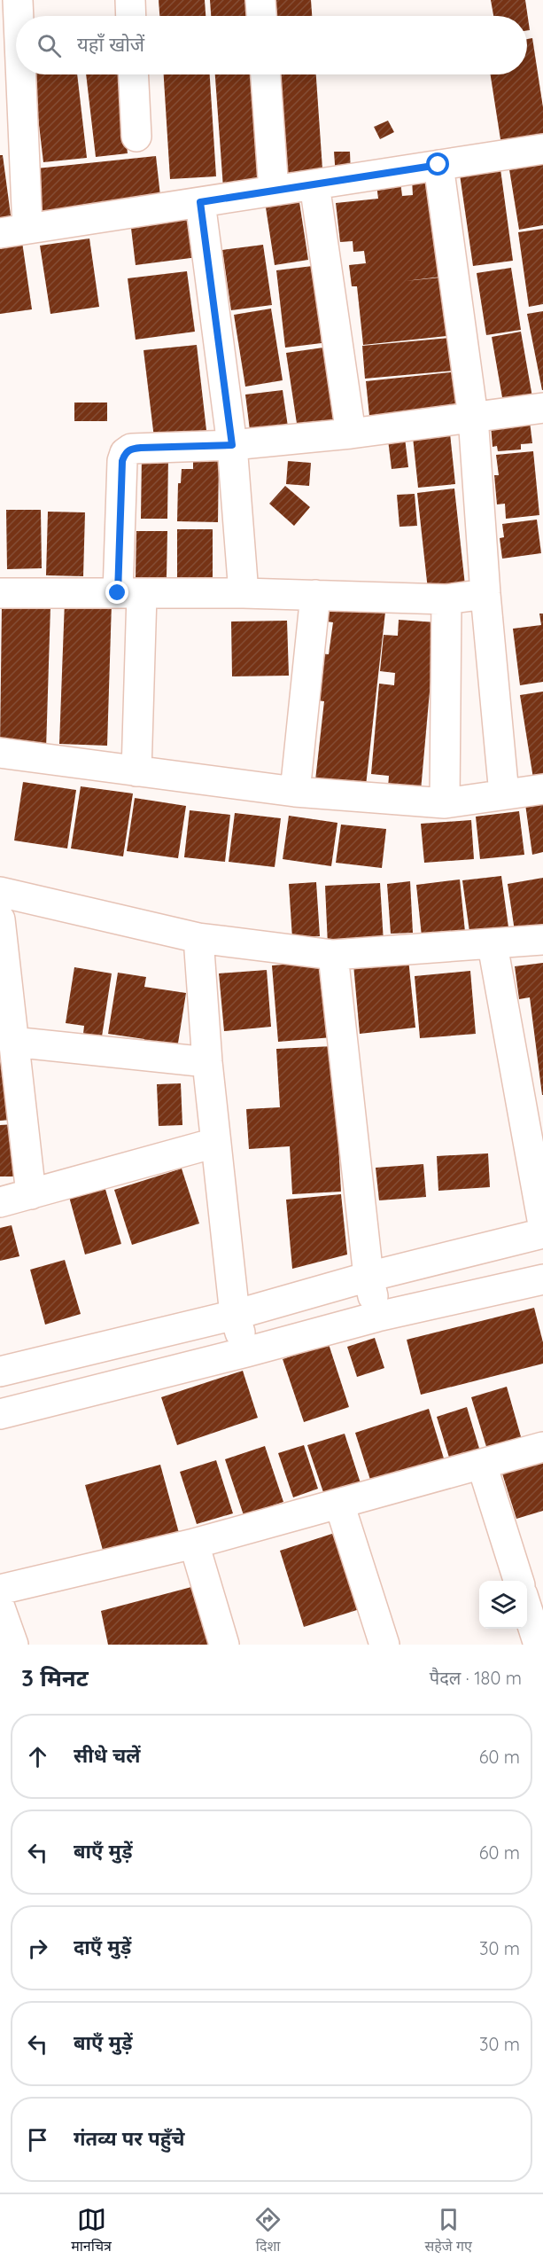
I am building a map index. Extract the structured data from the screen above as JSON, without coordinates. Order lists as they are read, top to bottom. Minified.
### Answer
{"page":{"search":"यहाँ खोजें","heading":["3 मिनट","पैदल · 180 m"],"list":[["सीधे चलें","60 m"],["बाएँ मुड़ें","60 m"],["दाएँ मुड़ें","30 m"],["बाएँ मुड़ें","30 m"],"गंतव्य पर पहुँचे"],"nav":["मानचित्र","दिशा","सहेजे गए"]}}
